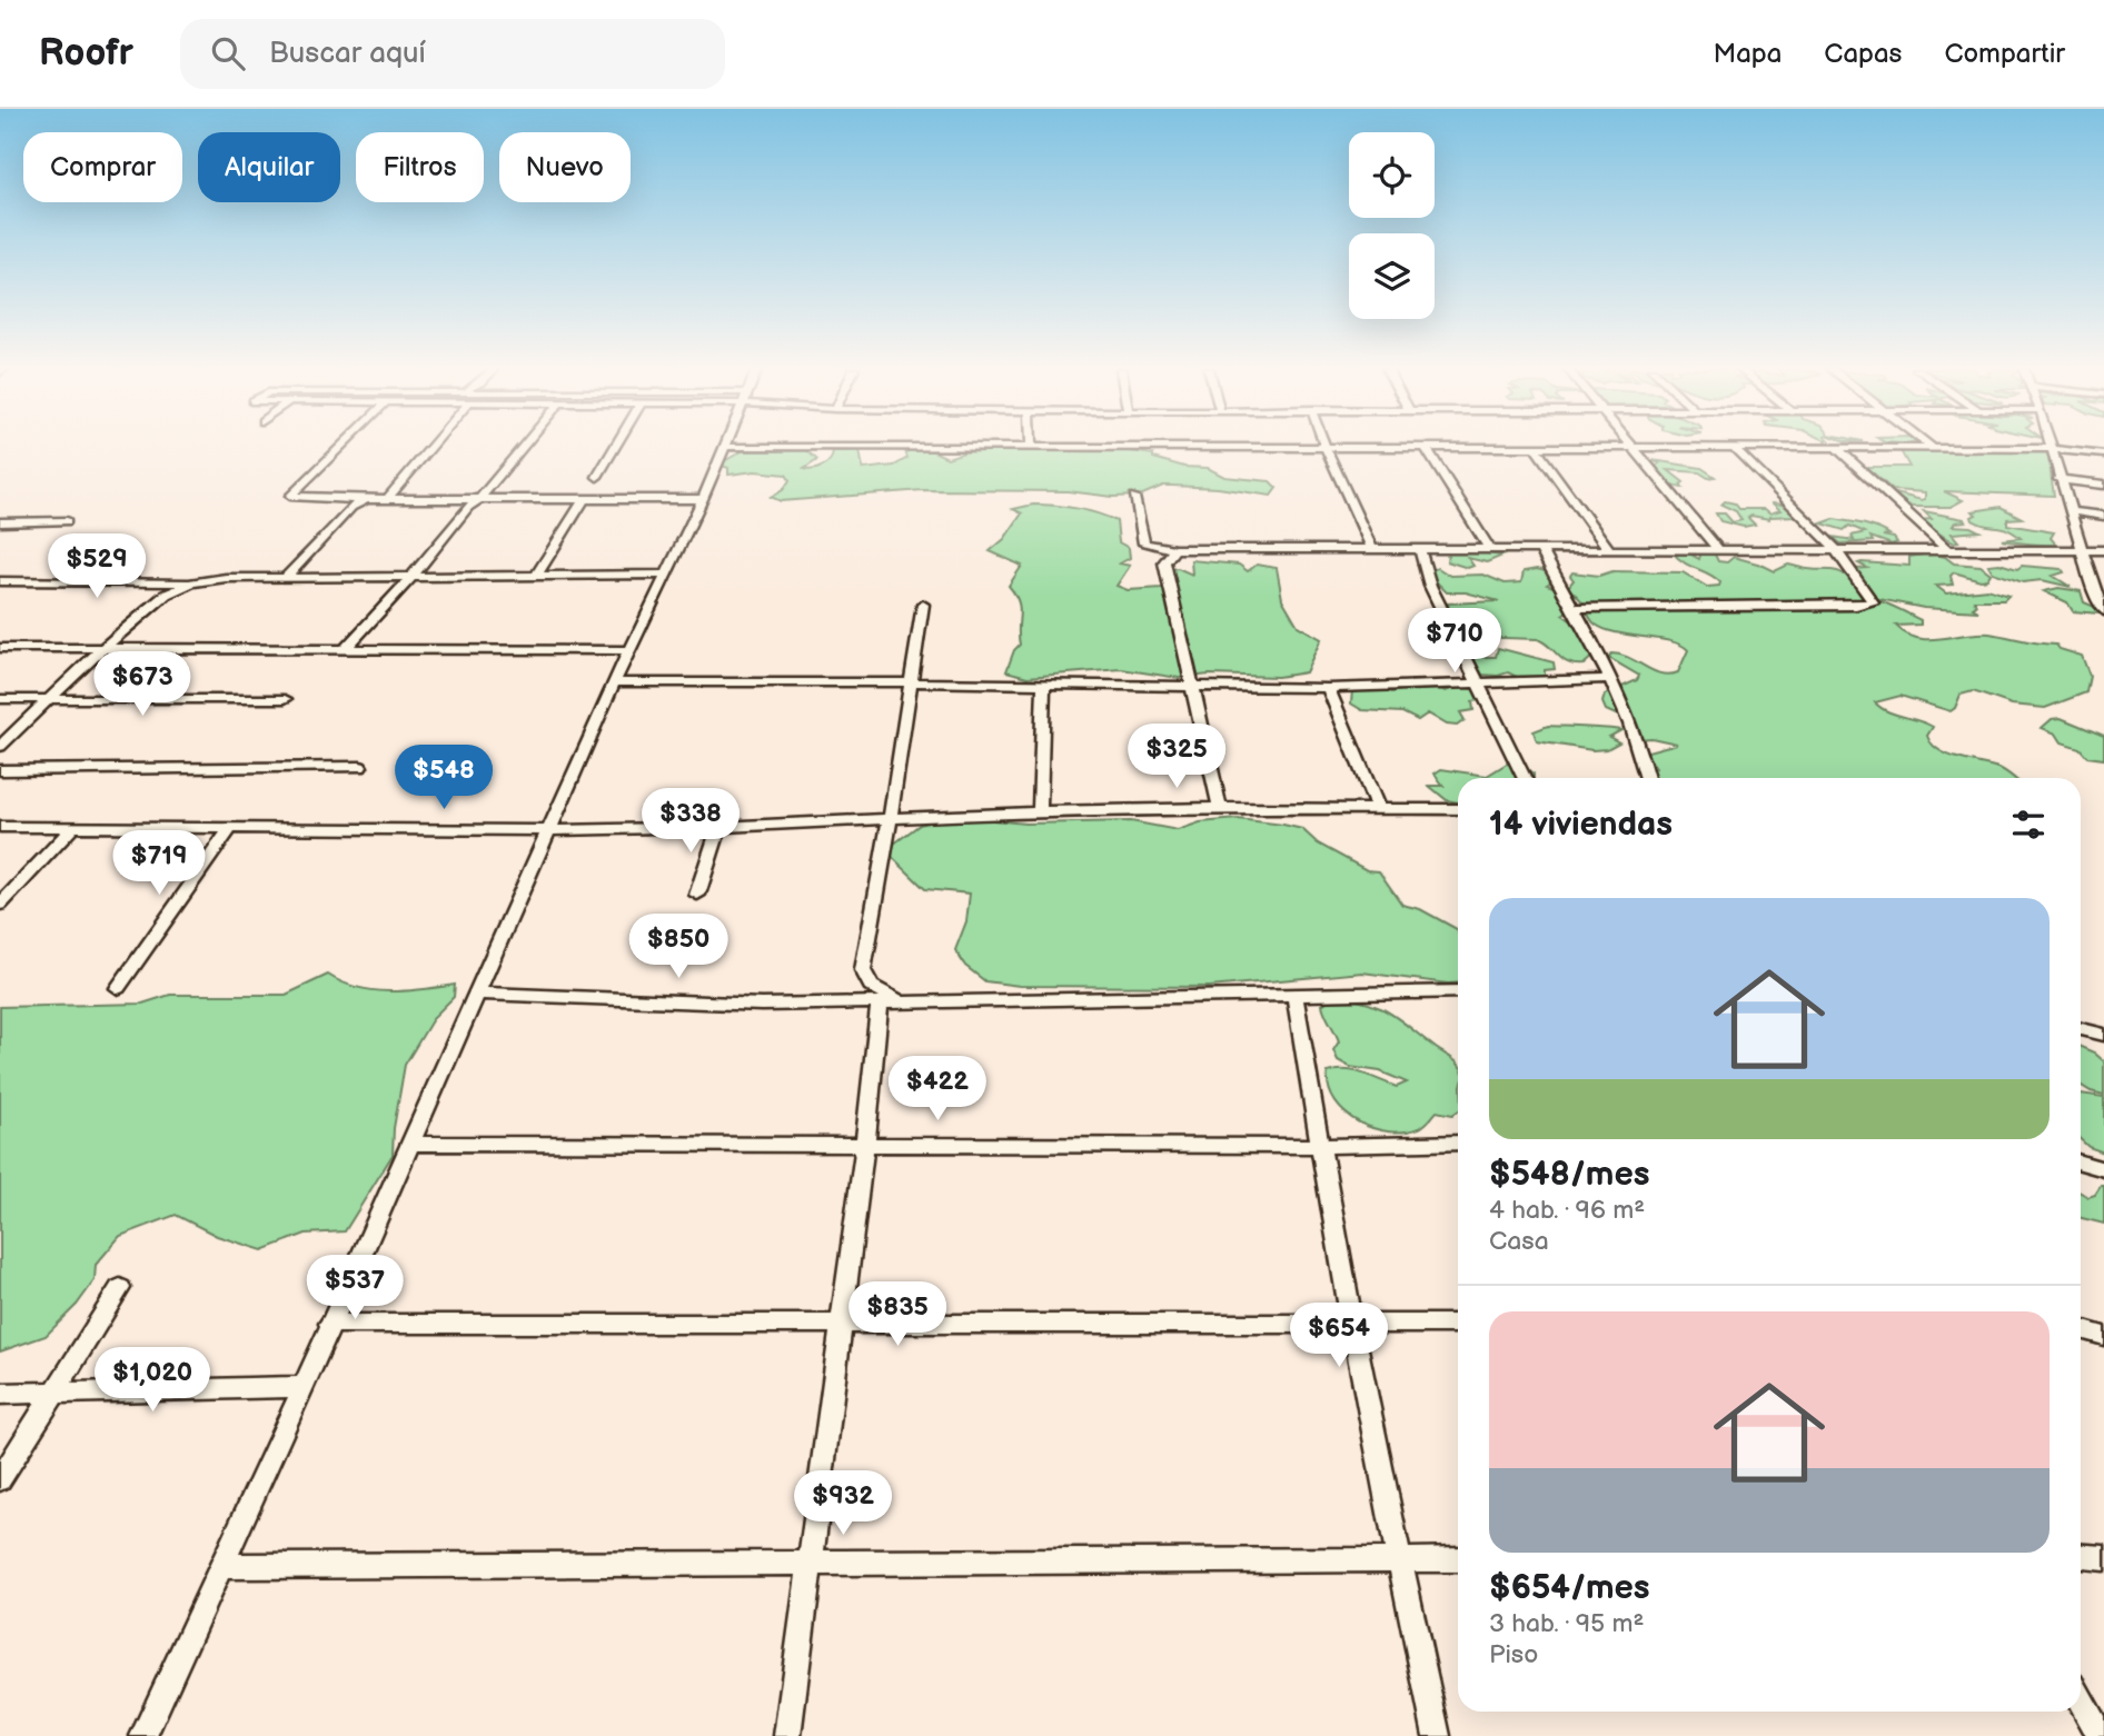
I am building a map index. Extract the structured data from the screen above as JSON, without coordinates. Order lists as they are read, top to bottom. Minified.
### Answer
{"page":{"header":"Roofr","search":"Buscar aquí","nav":["Mapa","Capas","Compartir"],"chip":["Comprar","Alquilar","Filtros","Nuevo"],"price":["$529","$710","$673","$325","$548","$338","$719","$850","$422","$537","$835","$654","$1,020","$932"],"heading":"14 viviendas","list":[{"name":"$548/mes","note":"4 hab. · 96 m² · Casa"},{"name":"$654/mes","note":"3 hab. · 95 m² · Piso"}]}}
